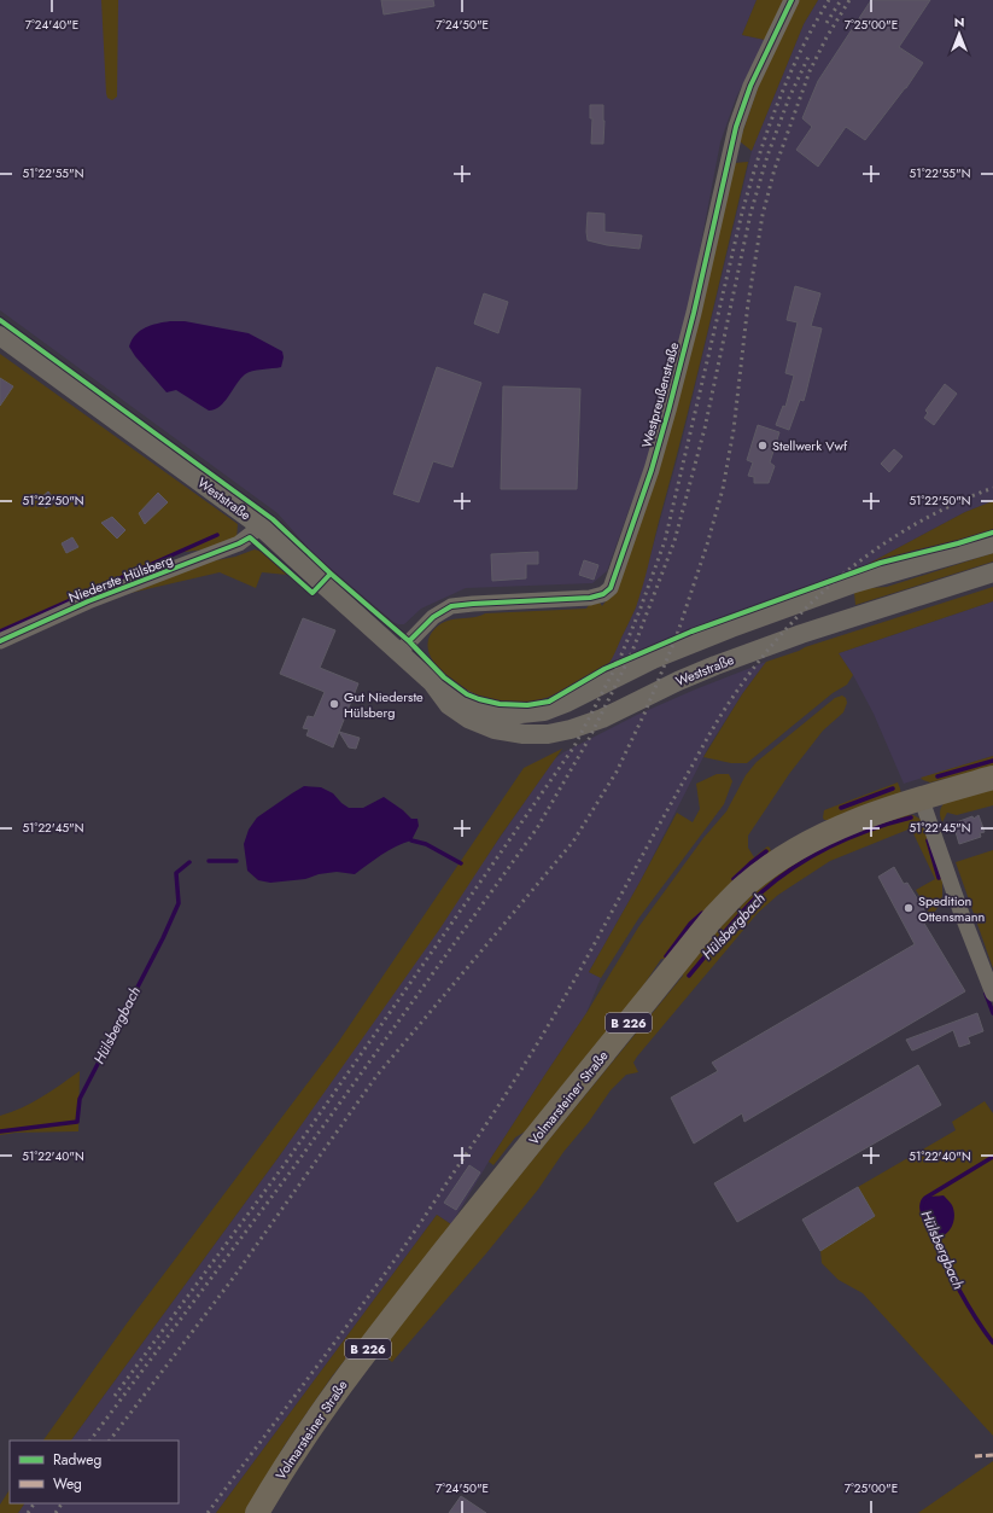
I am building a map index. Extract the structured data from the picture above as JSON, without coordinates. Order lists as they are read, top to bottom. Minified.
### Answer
{"streets":{"main road":["B 226","Volmarsteiner Straße"],"street":["Westpreußenstraße","Weststraße","Niederste Hülsberg"]},"crossings":[["Westpreußenstraße","Weststraße"],["Weststraße","Niederste Hülsberg"]],"water":["Hülsbergbach"],"places":["Stellwerk Vwf","Gut Niederste Hülsberg","Spedition Ottensmann"],"legend":["Radweg","Weg"],"north":"top","coordinates":["7°24'40\"E","7°24'50\"E","7°25'00\"E","51°22'55\"N","51°22'50\"N","51°22'45\"N","51°22'40\"N"]}
